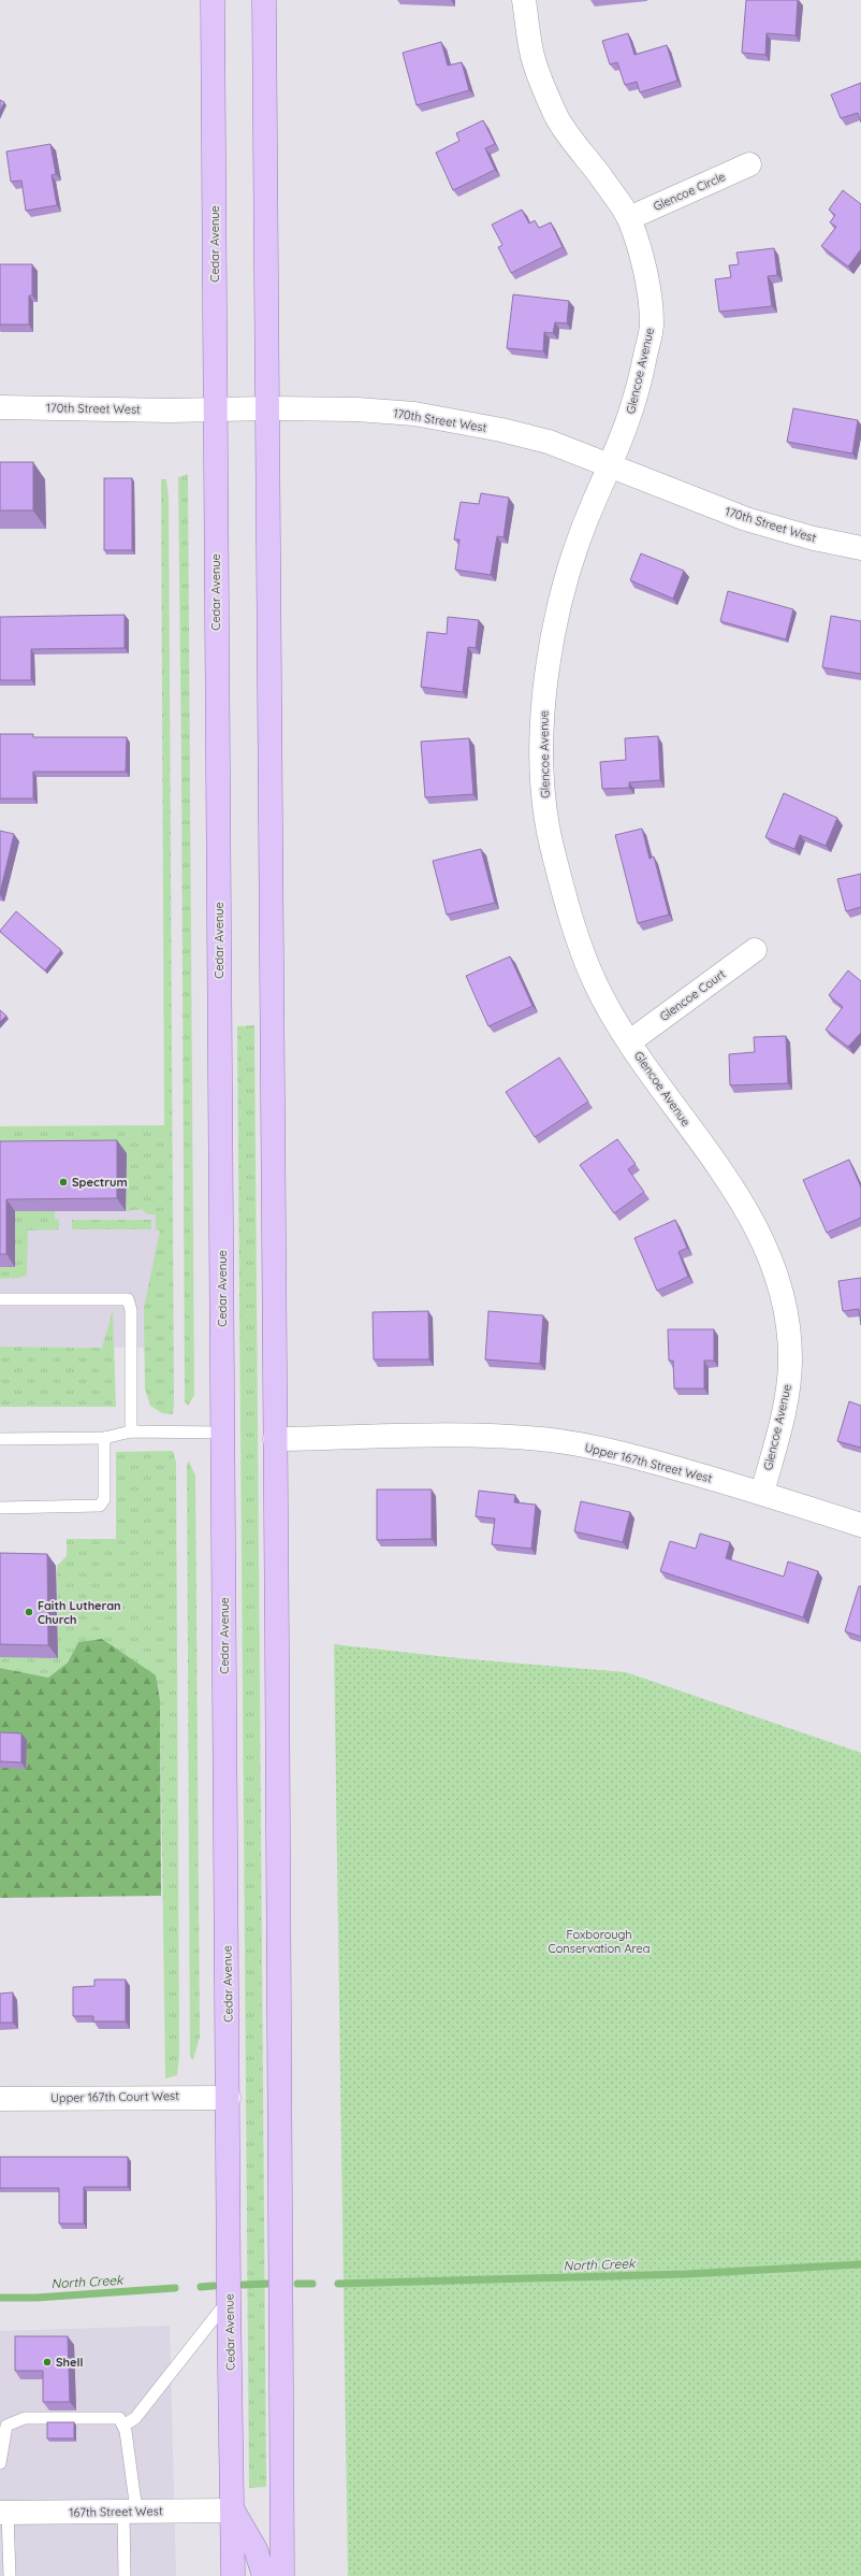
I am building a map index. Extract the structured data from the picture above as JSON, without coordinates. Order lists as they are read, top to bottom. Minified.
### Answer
{"streets":{"main road":["Cedar Avenue"],"street":["Glencoe Circle","Glencoe Avenue","170th Street West","Glencoe Court","Upper 167th Street West","Upper 167th Court West","167th Street West"]},"crossings":[["Glencoe Circle","Glencoe Avenue"],["Cedar Avenue","170th Street West"],["Cedar Avenue","Upper 167th Court West"],["Cedar Avenue","167th Street West"],["Glencoe Avenue","170th Street West"],["Glencoe Avenue","Glencoe Court"],["Glencoe Avenue","Upper 167th Street West"]],"water":["North Creek"],"parks":["Foxborough Conservation Area"],"places":["Spectrum","Faith Lutheran Church","Shell"]}
